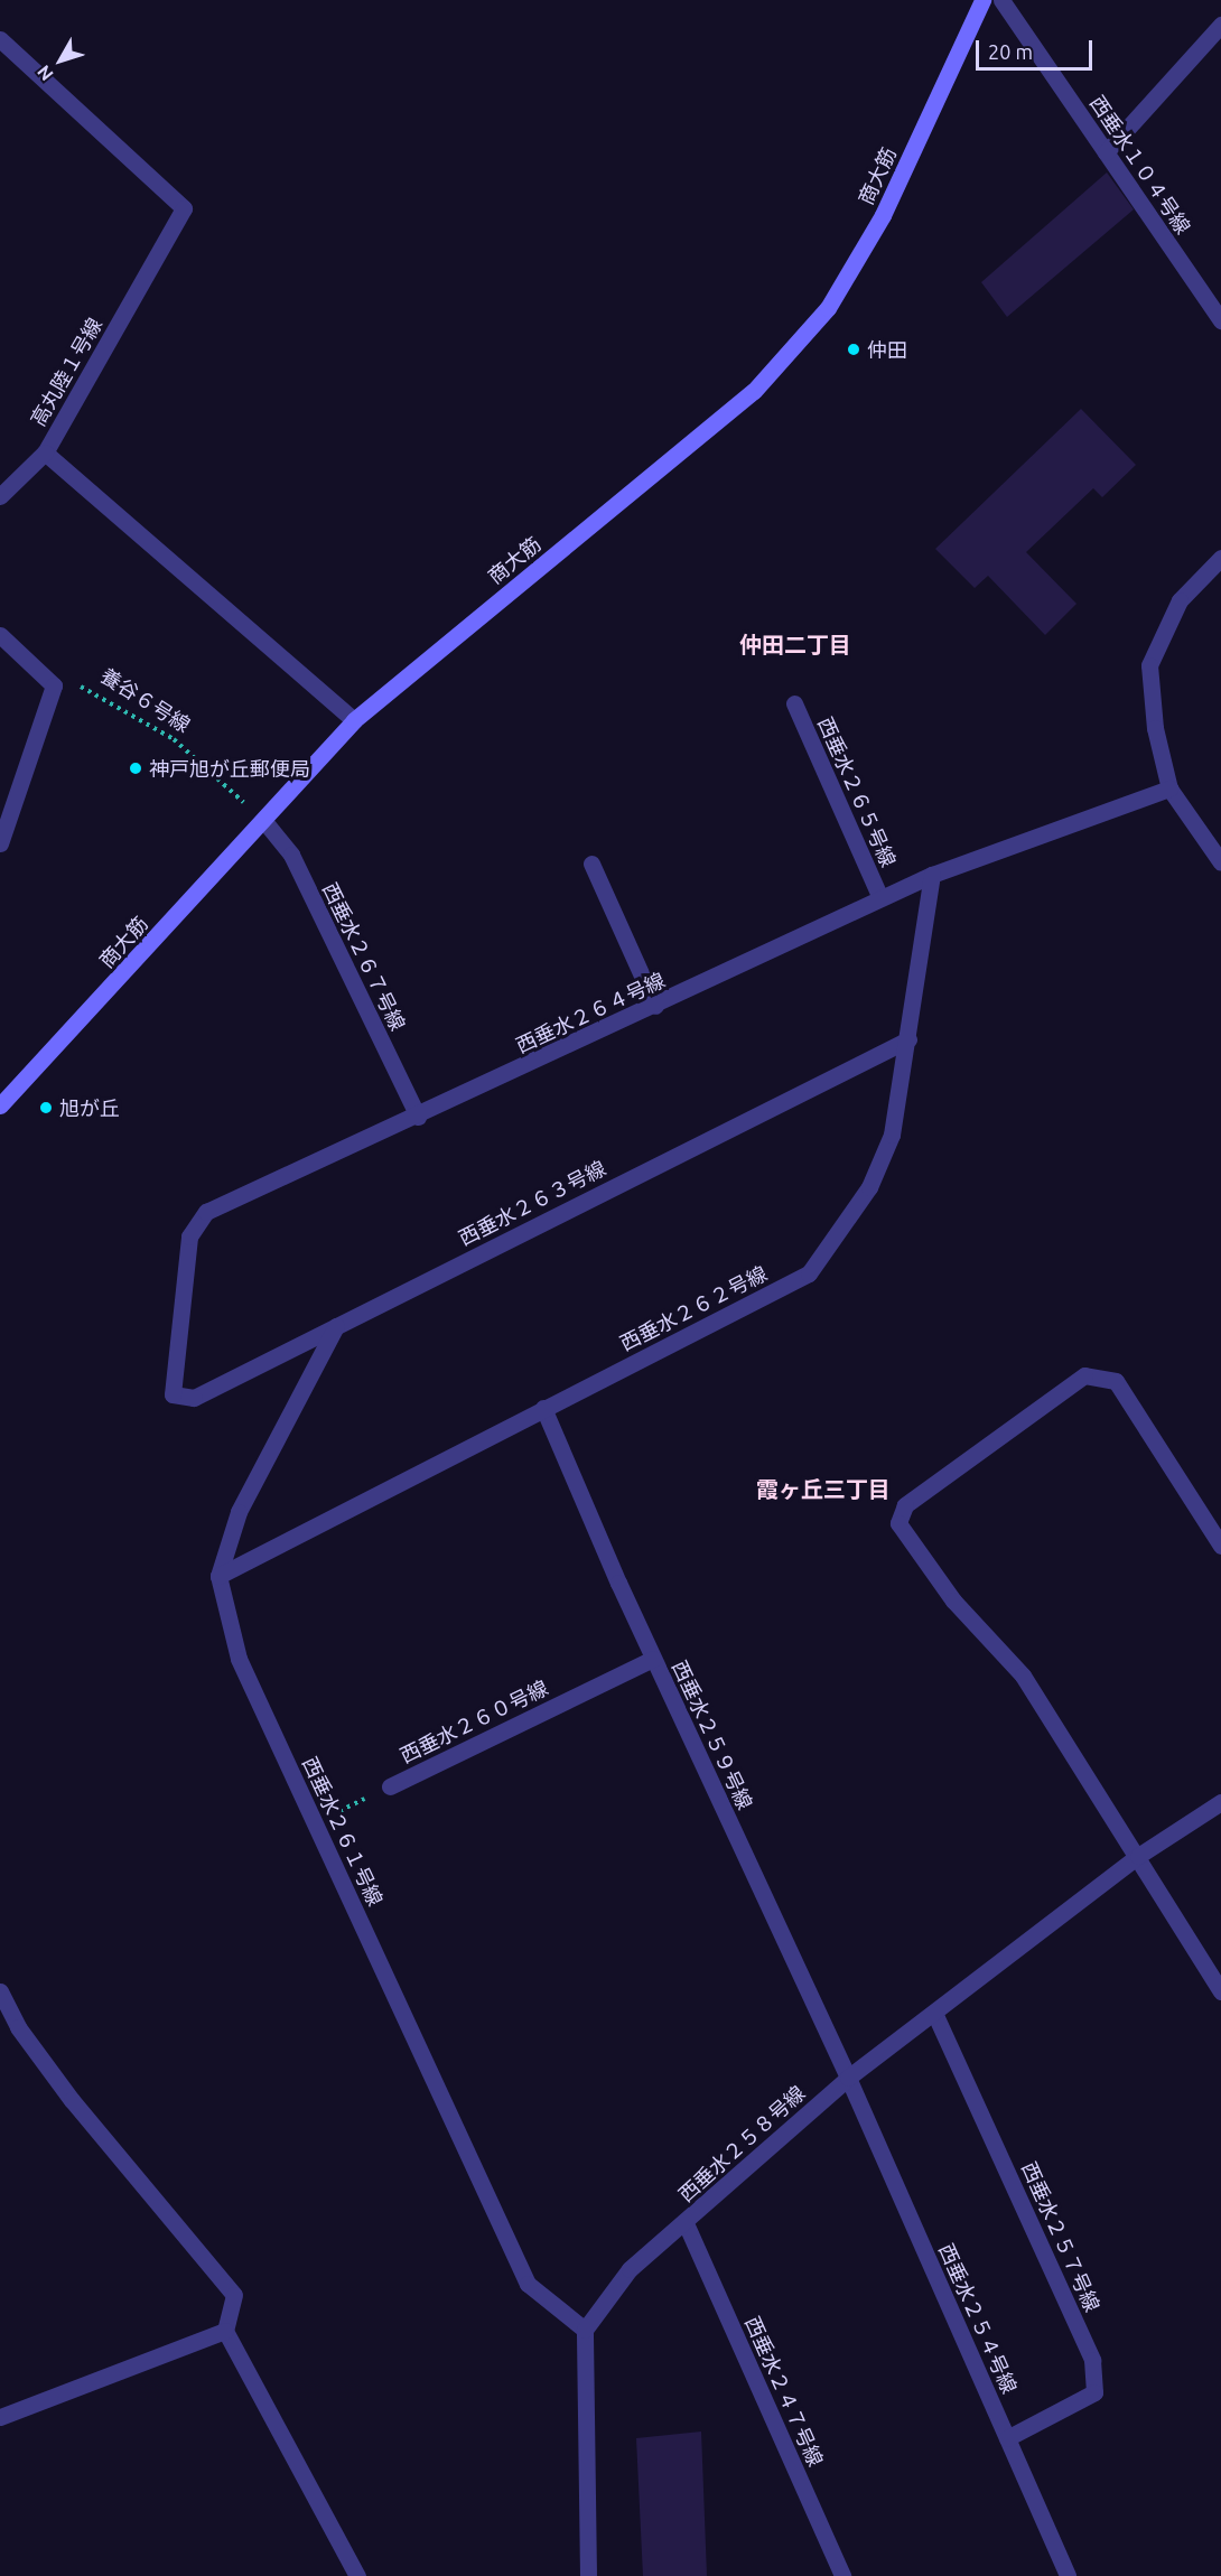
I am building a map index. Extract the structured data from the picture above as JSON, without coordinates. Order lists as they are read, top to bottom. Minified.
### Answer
{"streets":{"street":["西垂水１０４号線","商大筋","高丸陸１号線","西垂水２６５号線","西垂水２６７号線","西垂水２６４号線","西垂水２６３号線","西垂水２６２号線","西垂水２６０号線","西垂水２５９号線","西垂水２６１号線","西垂水２５８号線","西垂水２５７号線","西垂水２５４号線","西垂水２４７号線"],"path":["養谷６号線"]},"crossings":[["商大筋","高丸陸１号線"],["商大筋","養谷６号線"],["商大筋","西垂水２６７号線"],["養谷６号線","西垂水２６７号線"],["西垂水２６５号線","西垂水２６４号線"],["西垂水２６７号線","西垂水２６４号線"],["西垂水２６４号線","西垂水２６３号線"],["西垂水２６４号線","西垂水２６２号線"],["西垂水２６３号線","西垂水２６２号線"],["西垂水２６２号線","西垂水２５９号線"],["西垂水２６２号線","西垂水２６１号線"],["西垂水２６０号線","西垂水２５９号線"],["西垂水２６０号線","西垂水２６１号線"],["西垂水２５９号線","西垂水２５８号線"],["西垂水２５９号線","西垂水２５４号線"],["西垂水２６１号線","西垂水２５８号線"],["西垂水２５８号線","西垂水２５７号線"],["西垂水２５８号線","西垂水２５４号線"],["西垂水２５８号線","西垂水２４７号線"],["西垂水２５７号線","西垂水２５４号線"]],"districts":["仲田二丁目","霞ヶ丘三丁目"],"places":["仲田","神戸旭が丘郵便局","旭が丘"],"scale_bar":"20 m","north":"bottom left"}
